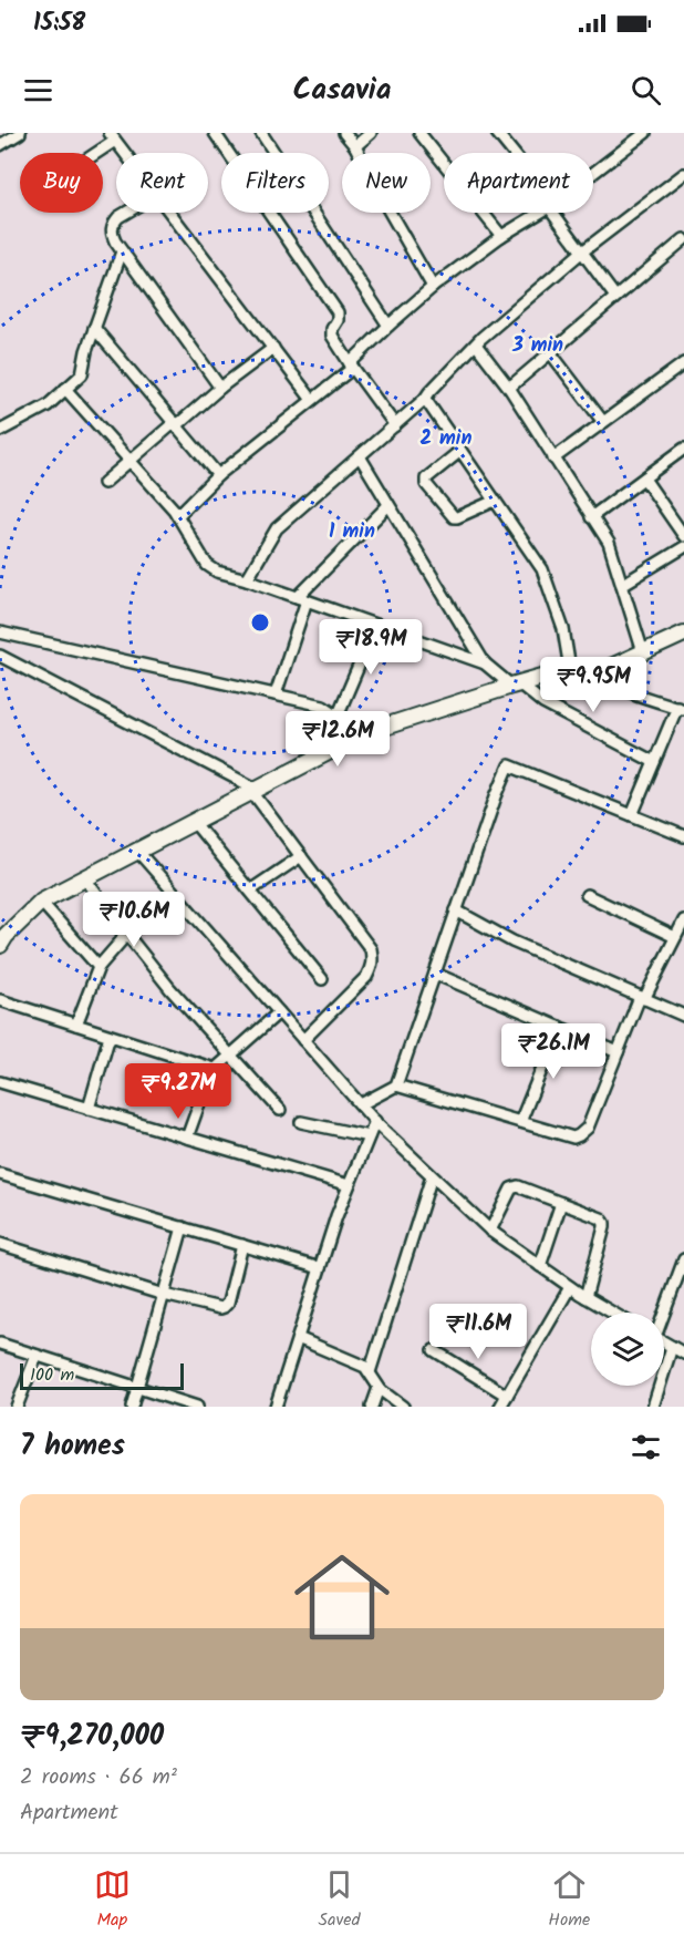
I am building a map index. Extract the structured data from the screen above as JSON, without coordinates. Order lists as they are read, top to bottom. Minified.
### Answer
{"scale_bar":"100 m","page":{"status":"15:58","header":"Casavia","chip":["Buy","Rent","Filters","New","Apartment"],"price":["₹18.9M","₹9.95M","₹12.6M","₹10.6M","₹26.1M","₹9.27M","₹11.6M"],"scale":"100 m","heading":"7 homes","list":[{"name":"₹9,270,000","note":"2 rooms · 66 m² · Apartment"}],"tabs":["Map","Saved","Home"]},"rings":["3 min","2 min","1 min"]}
